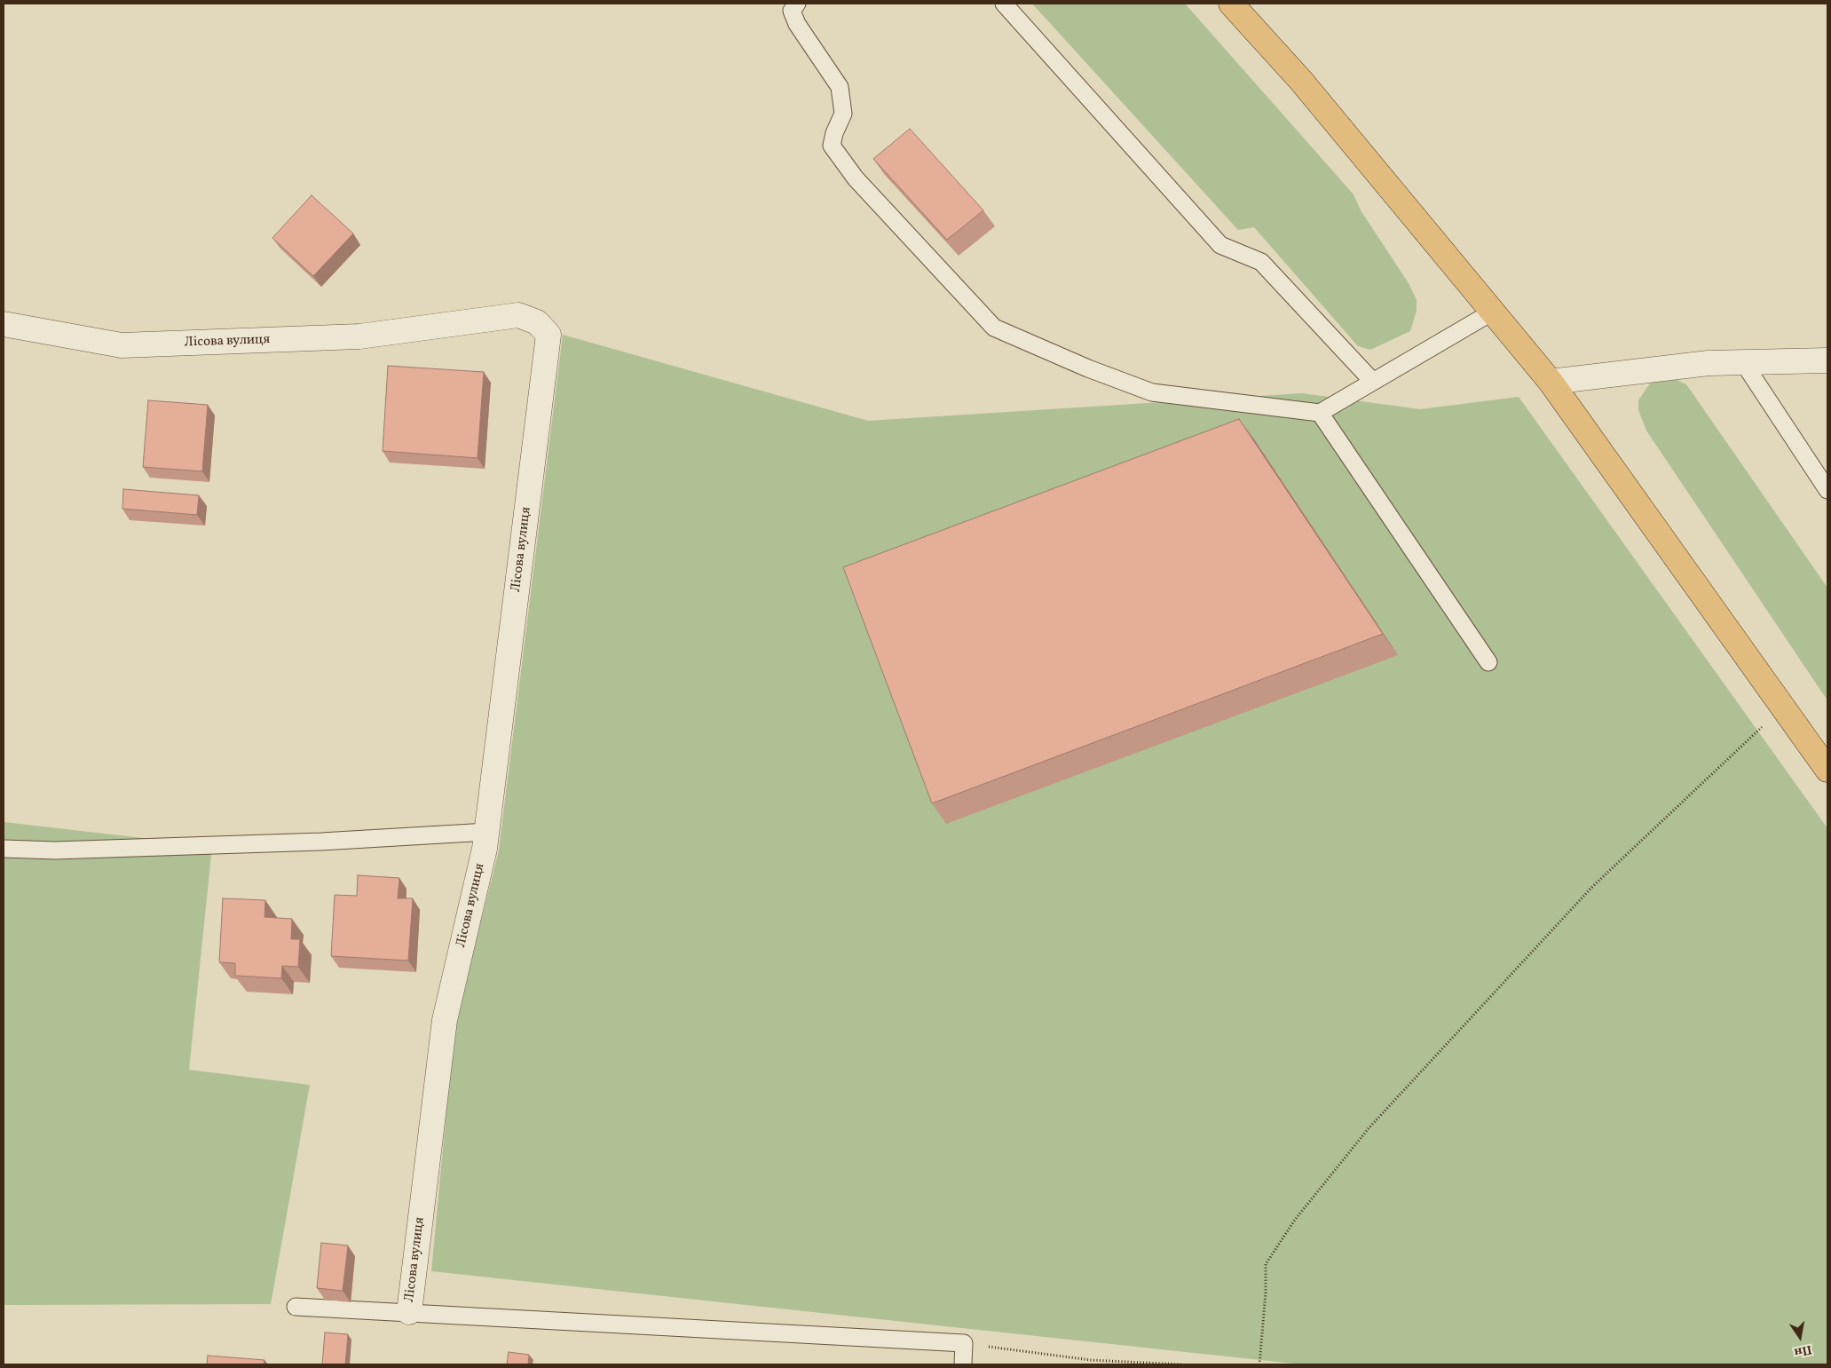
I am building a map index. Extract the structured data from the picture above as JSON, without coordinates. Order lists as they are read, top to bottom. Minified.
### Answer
{"streets":{"street":["Лісова вулиця"]},"north":"bottom"}
